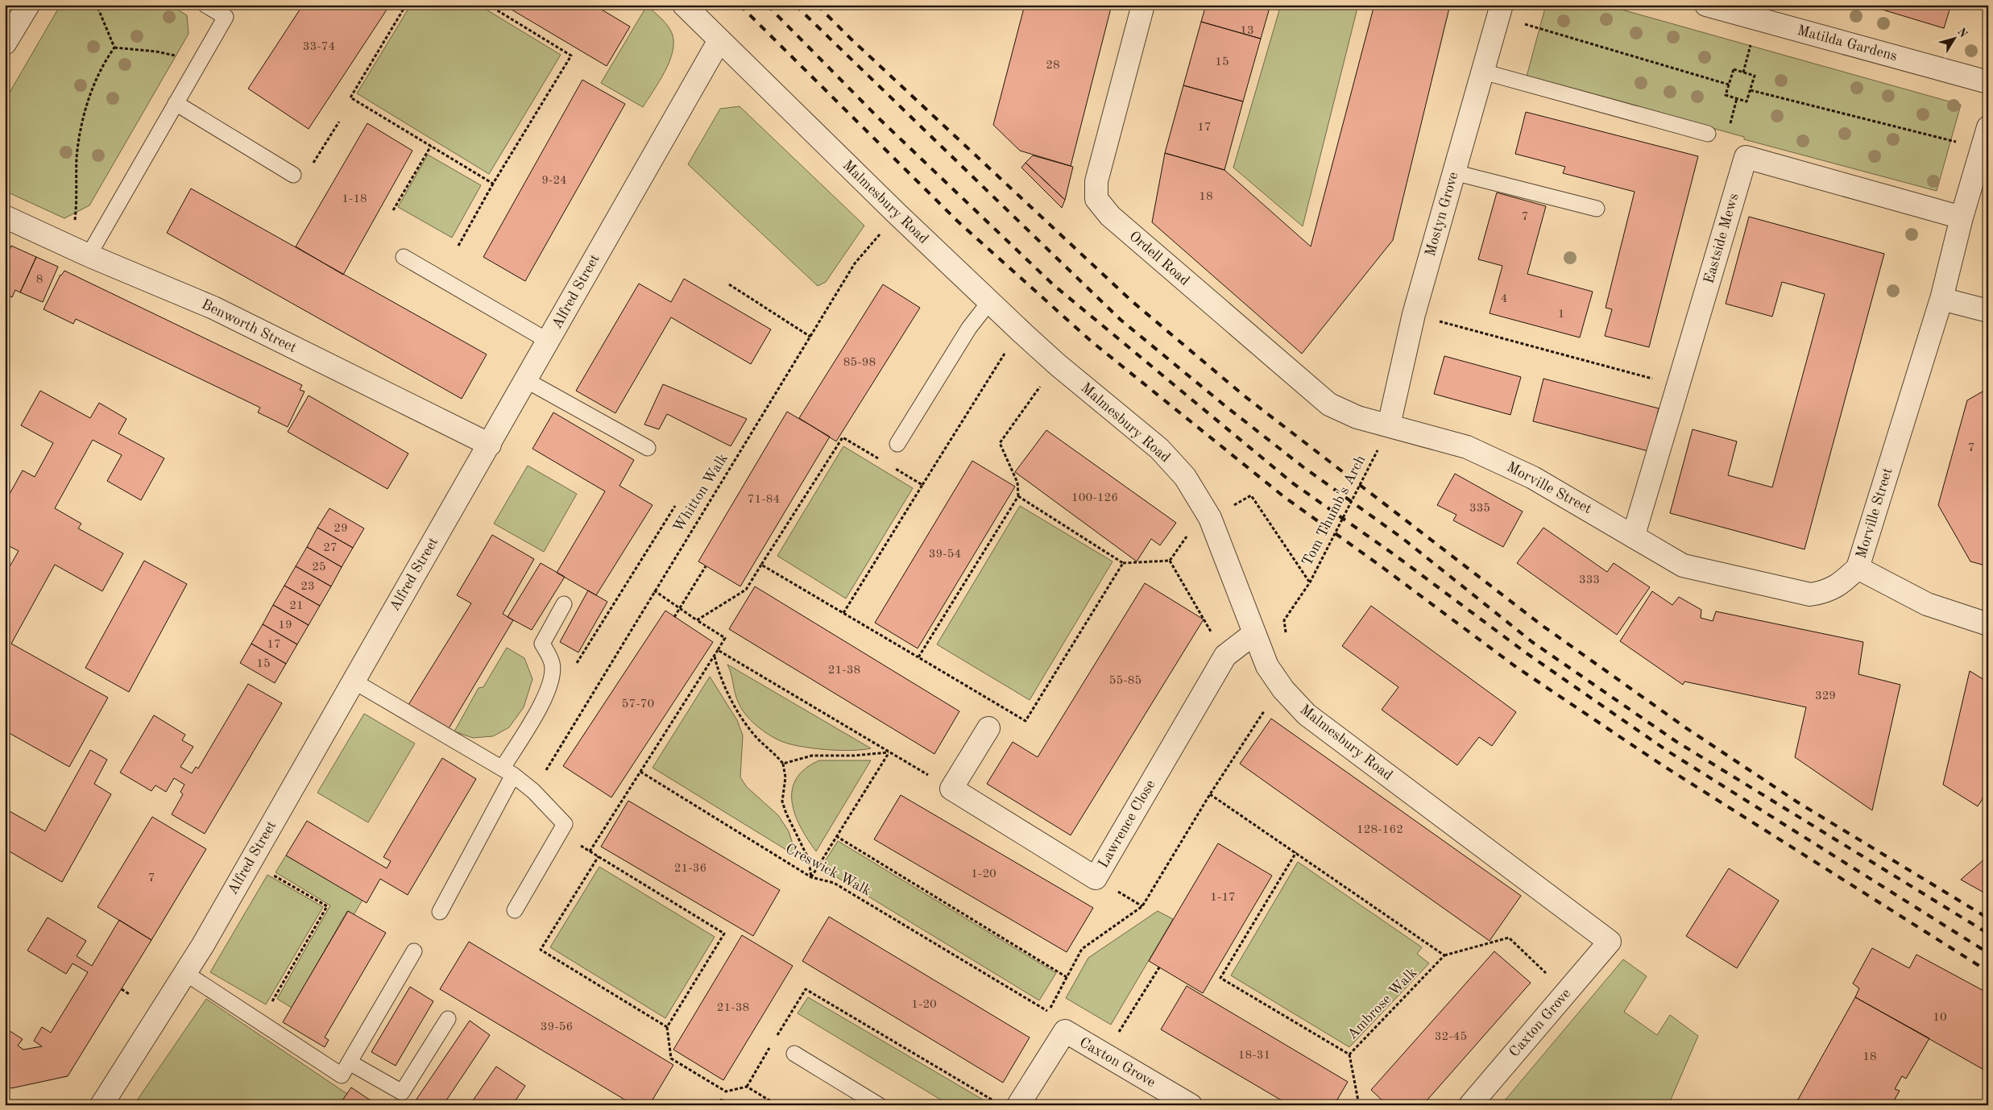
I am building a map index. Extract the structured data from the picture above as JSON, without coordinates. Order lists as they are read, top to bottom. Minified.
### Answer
{"streets":{"street":["Matilda Gardens","Malmesbury Road","Mostyn Grove","Eastside Mews","Ordell Road","Alfred Street","Benworth Street","Morville Street","Lawrence Close","Caxton Grove"],"path":["Whitton Walk","Tom Thumb's Arch","Creswick Walk","Ambrose Walk"]},"crossings":[["Malmesbury Road","Alfred Street"],["Malmesbury Road","Whitton Walk"],["Malmesbury Road","Lawrence Close"],["Malmesbury Road","Caxton Grove"],["Mostyn Grove","Ordell Road"],["Mostyn Grove","Morville Street"],["Eastside Mews","Morville Street"],["Ordell Road","Morville Street"],["Alfred Street","Benworth Street"]],"house_numbers":["13","33-74","15","28","17","9-24","18","1-18","7","8","4","1","85-98","7","100-126","71-84","335","29","27","39-54","25","333","23","21","19","17","15","21-38","55-85","329","57-70","128-162","21-36","1-20","7","1-17","1-20","21-38","10","39-56","32-45","18-31","18"],"north":"top right"}
